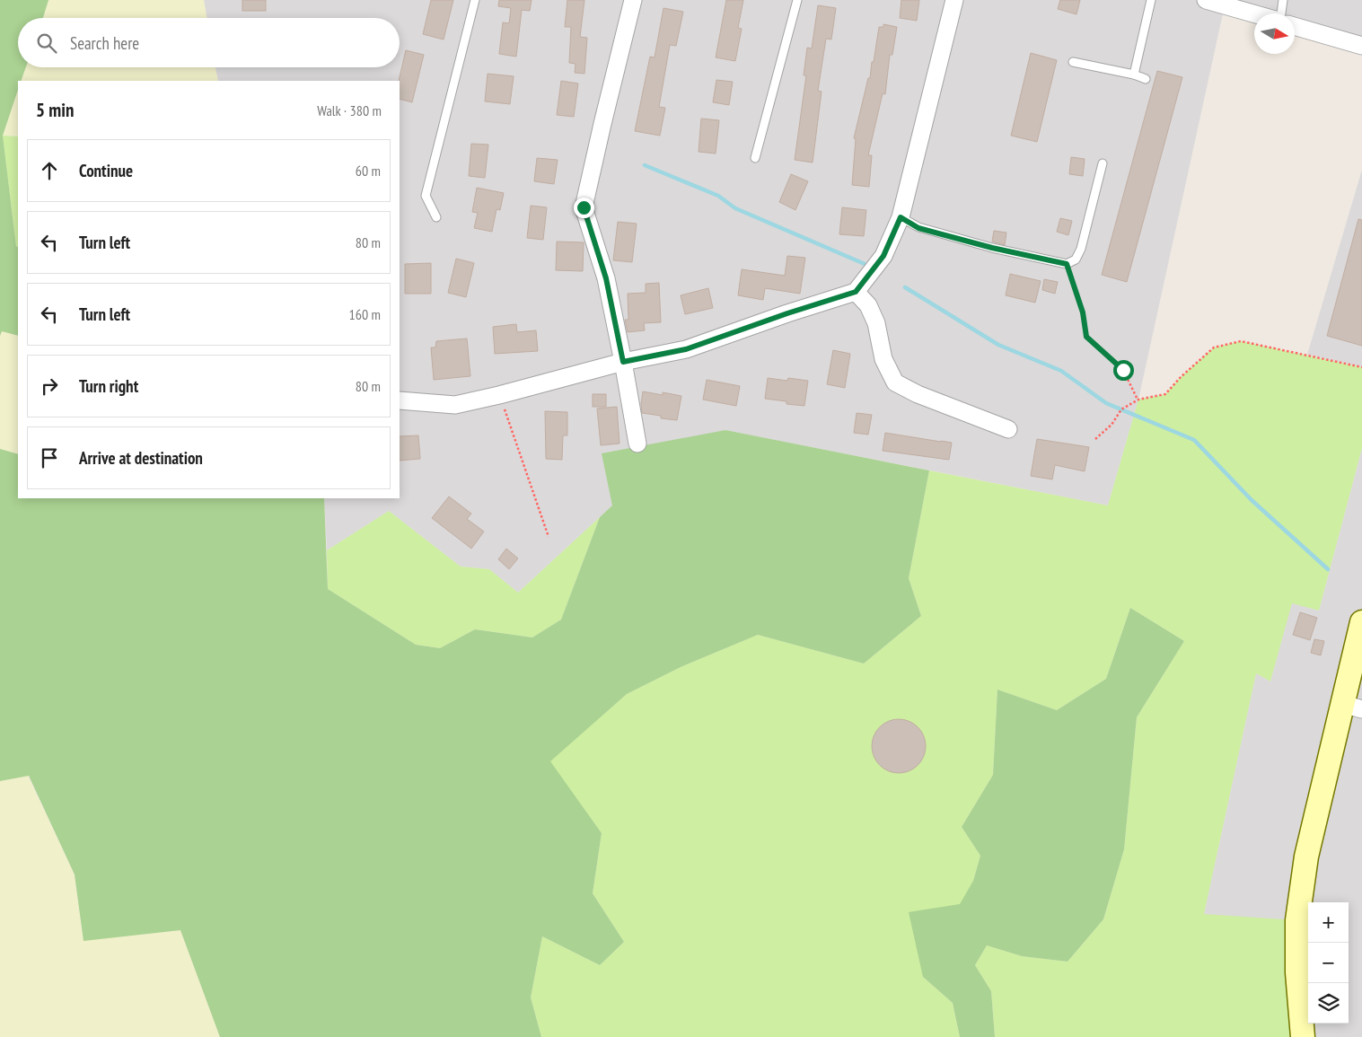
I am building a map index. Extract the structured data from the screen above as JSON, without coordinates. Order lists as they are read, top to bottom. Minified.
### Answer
{"north":"right","page":{"search":"Search here","heading":["5 min","Walk · 380 m"],"list":[["Continue","60 m"],["Turn left","80 m"],["Turn left","160 m"],["Turn right","80 m"],"Arrive at destination"],"map_buttons":["+","−"]}}
